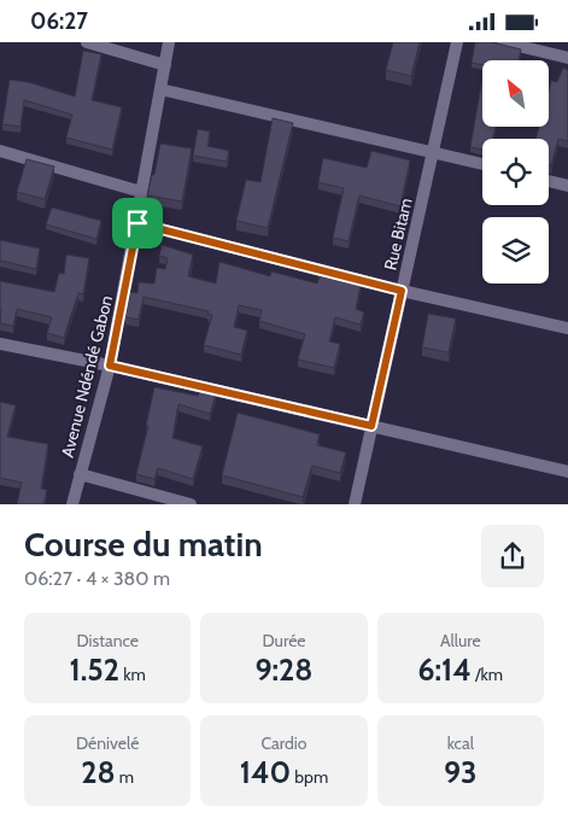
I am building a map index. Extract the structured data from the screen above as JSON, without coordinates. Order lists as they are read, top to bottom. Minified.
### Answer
{"streets":{"street":["Rue Bitam","Avenue Ndéndé Gabon"]},"north":"top left","page":{"status":"06:27","heading":["Course du matin","06:27 · 4 × 380 m"],"stats":[["Distance","1.52 km"],["Durée","9:28"],["Allure","6:14 /km"],["Dénivelé","28 m"],["Cardio","140 bpm"],["kcal","93"]]}}
